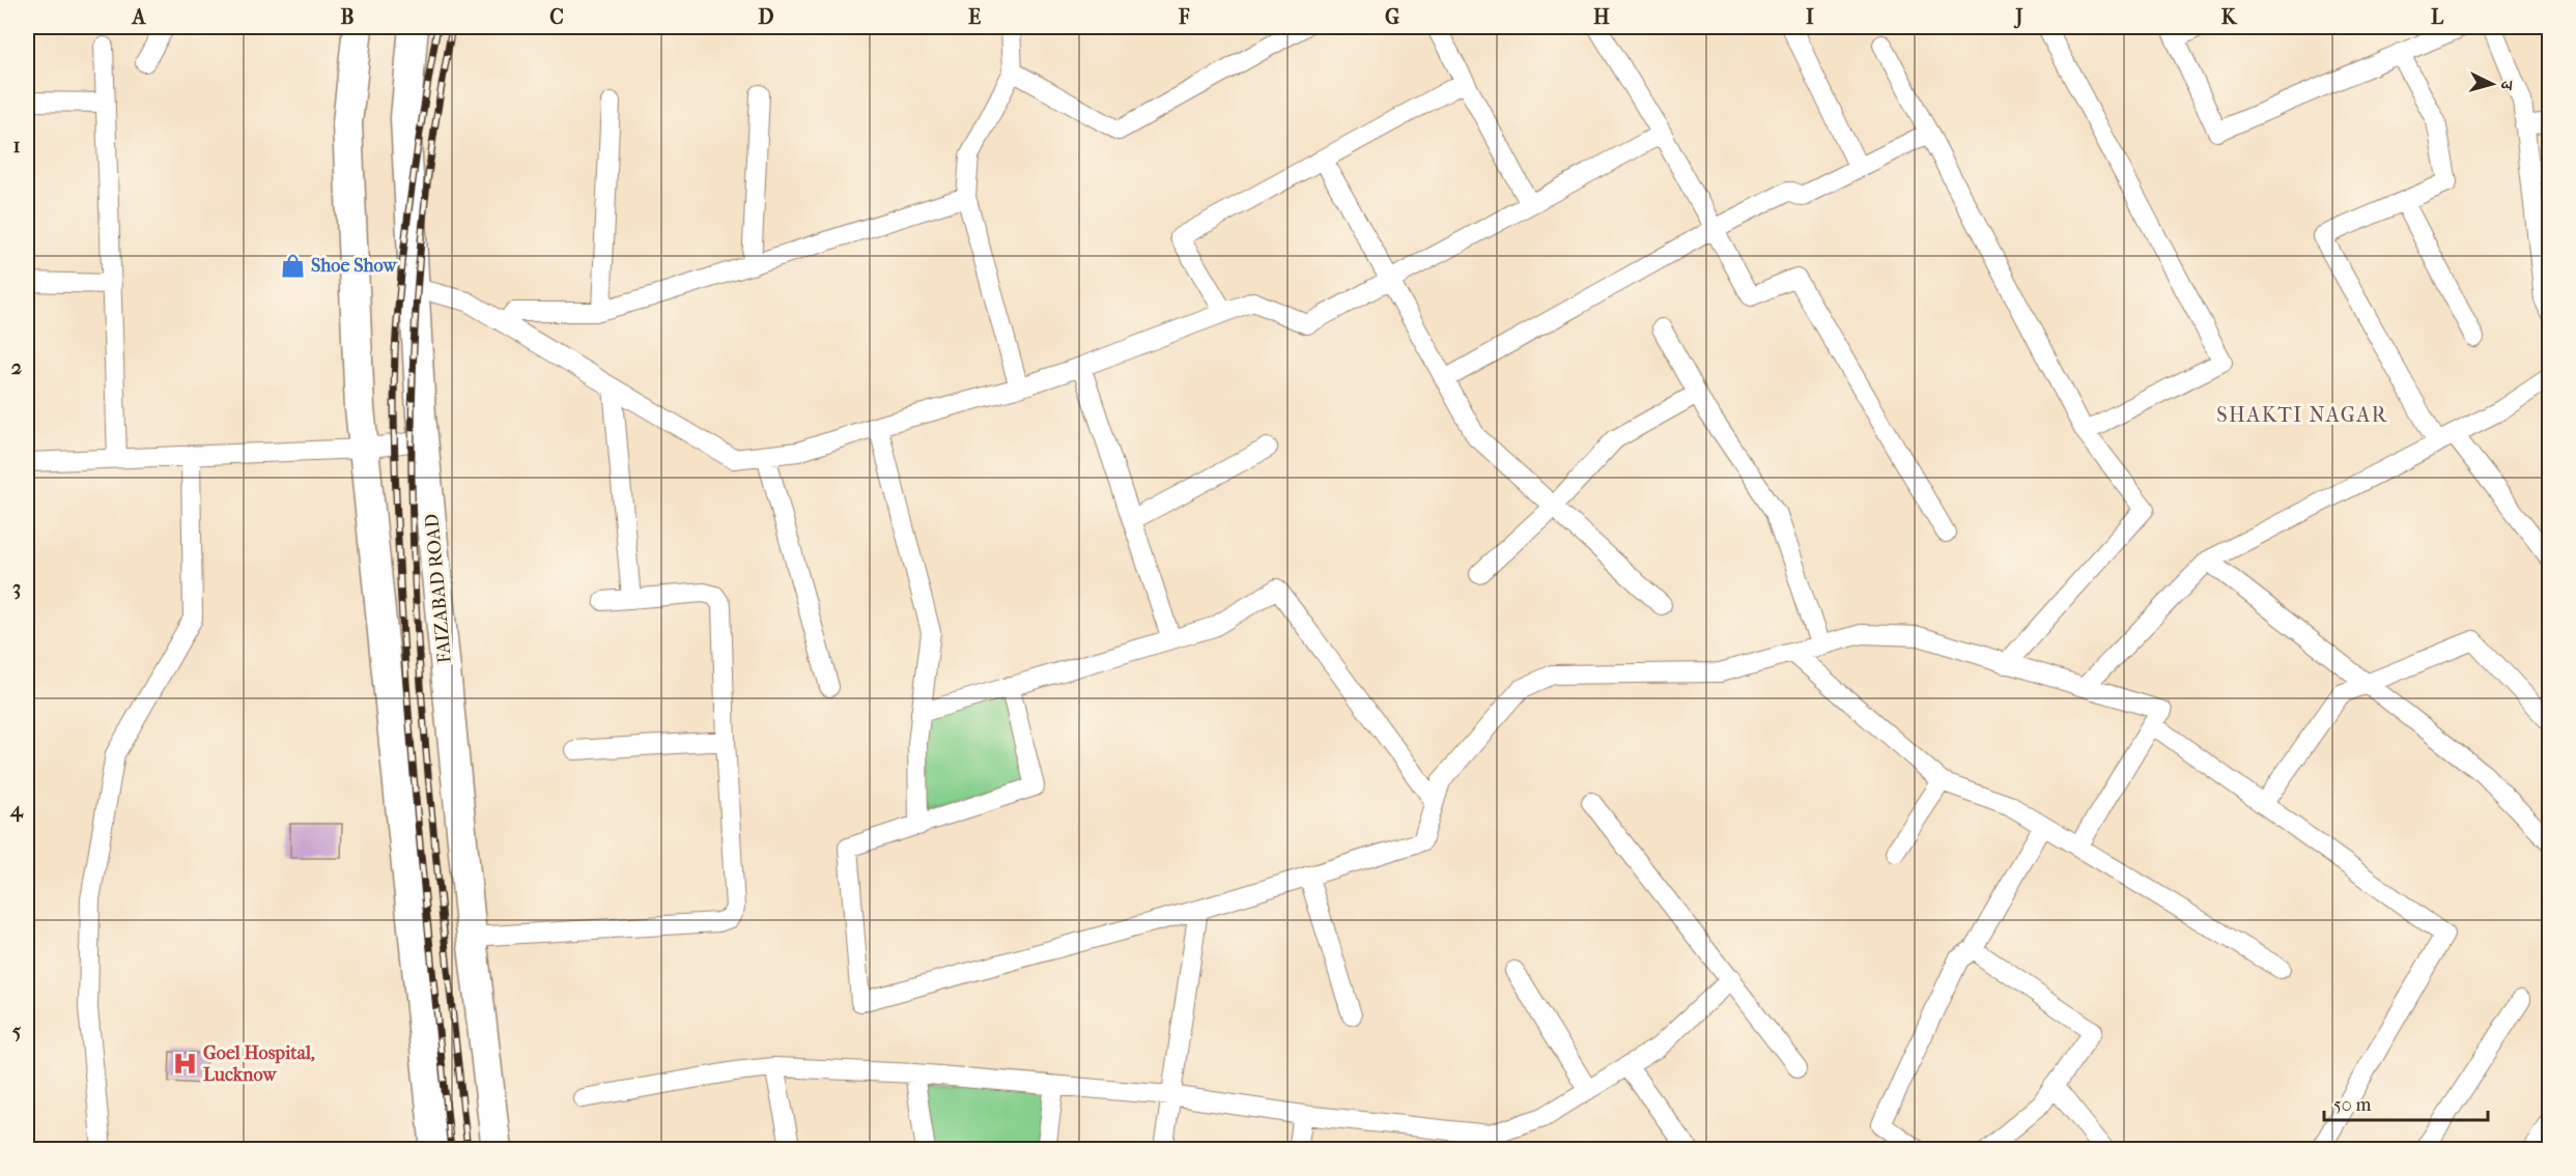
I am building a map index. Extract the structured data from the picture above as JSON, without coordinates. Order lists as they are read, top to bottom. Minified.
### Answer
{"streets":{"main road":["FAIZABAD ROAD"]},"districts":["SHAKTI NAGAR"],"places":{"shop":["Shoe Show"],"hospital":["Goel Hospital, Lucknow"]},"scale_bar":"50 m","north":"right","grid":{"columns":["A","B","C","D","E","F","G","H","I","J","K","L"],"rows":["1","2","3","4","5"]}}
